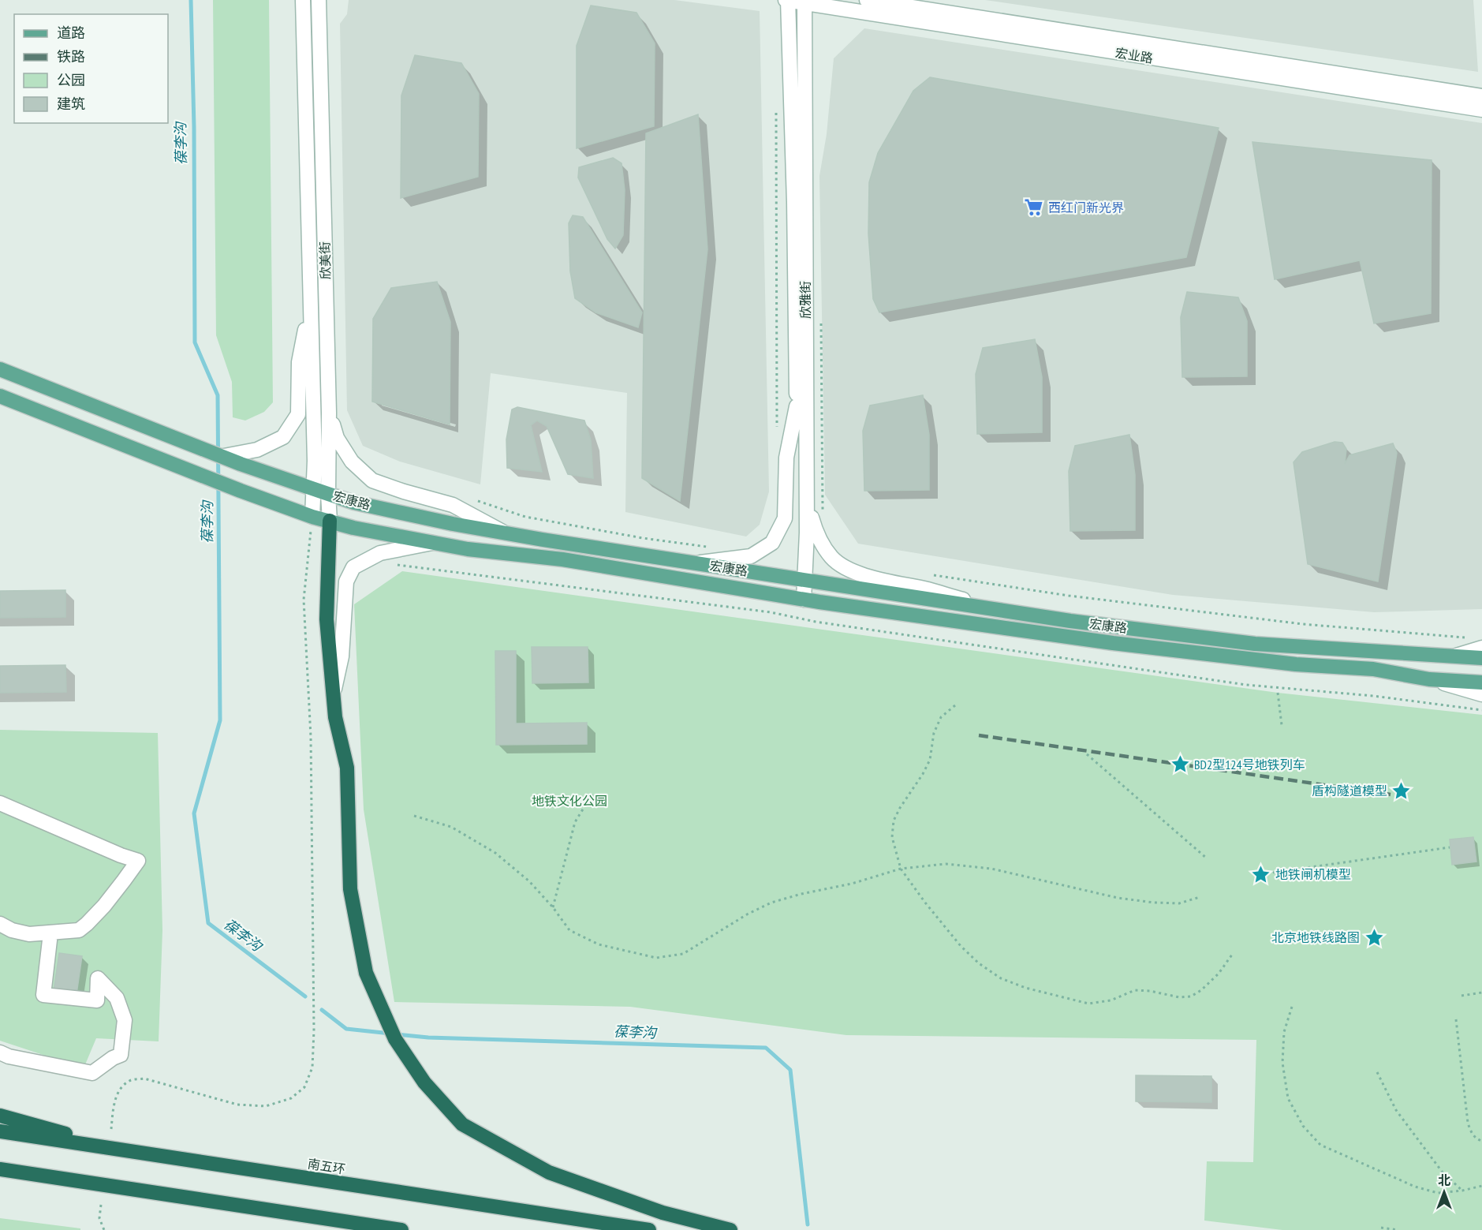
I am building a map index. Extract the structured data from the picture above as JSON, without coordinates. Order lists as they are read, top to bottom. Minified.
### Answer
{"streets":{"highway":["南五环"],"main road":["宏康路"],"street":["宏业路","欣美街","欣雅街"]},"crossings":[["宏业路","欣雅街"],["欣美街","宏康路"],["欣雅街","宏康路"]],"water":["葆李沟"],"parks":["地铁文化公园"],"places":{"supermarket":["西红门新光界"],"place":["BD2型124号地铁列车","盾构隧道模型","地铁闸机模型","北京地铁线路图"]},"legend":["道路","铁路","公园","建筑"],"north":"top"}
